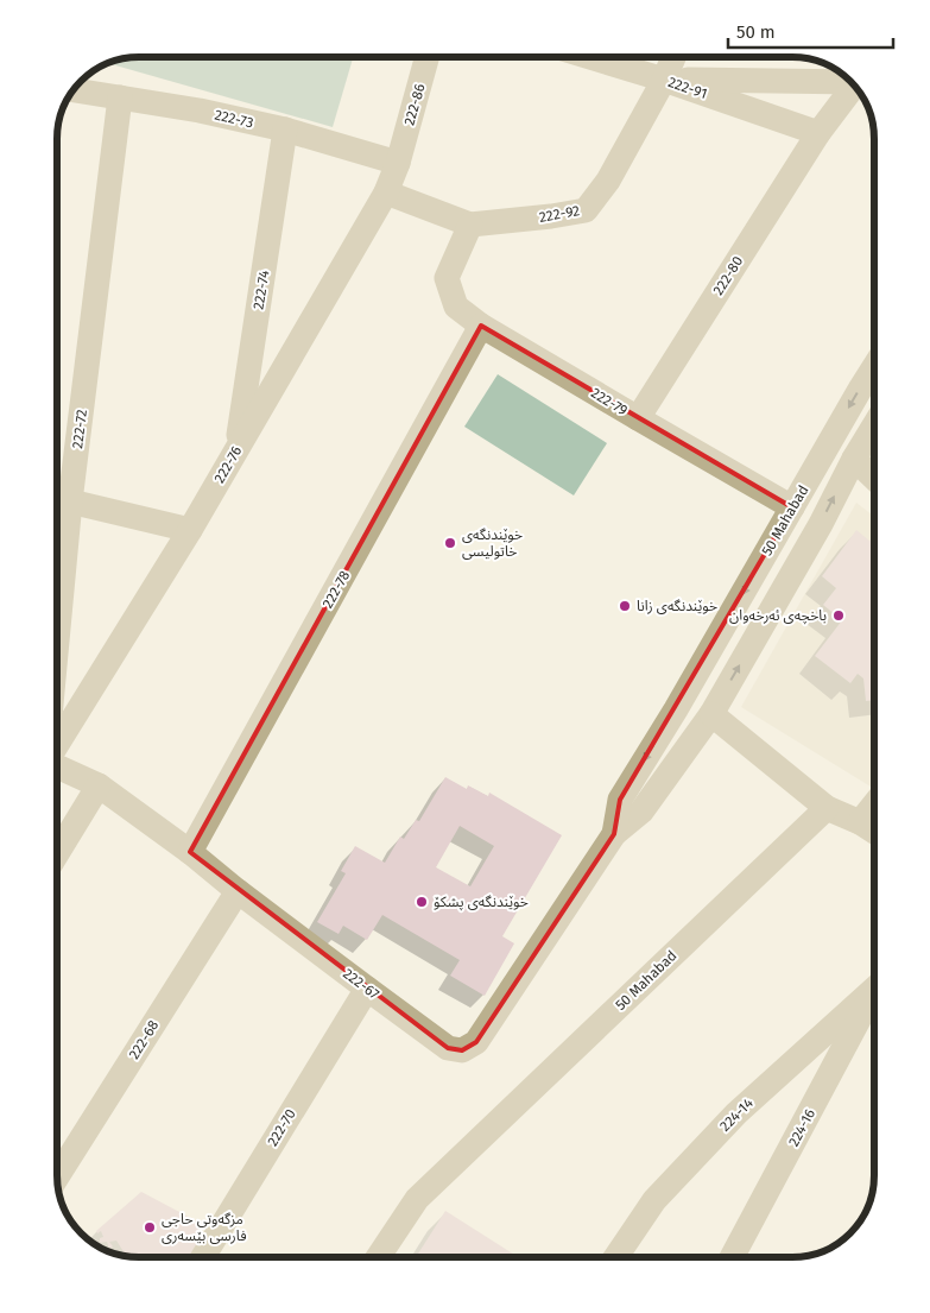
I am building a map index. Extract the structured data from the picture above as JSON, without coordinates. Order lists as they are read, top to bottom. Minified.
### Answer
{"streets":{"street":["222-91","222-86","222-73","222-92","222-80","222-74","222-79","222-72","222-76","50 Mahabad","222-78","222-67","222-68","224-14","222-70","224-16"]},"crossings":[["222-91","222-92"],["222-91","222-80"],["222-86","222-73"],["222-86","222-76"],["222-73","222-74"],["222-73","222-72"],["222-73","222-76"],["222-92","222-79"],["222-92","222-76"],["222-80","222-79"],["222-74","222-76"],["222-79","50 Mahabad"],["222-79","222-78"],["50 Mahabad","222-67"],["222-78","222-67"],["222-67","222-68"],["222-67","222-70"]],"places":["خوێندنگەی خاتولیسی","خوێندنگەی زانا","باخچەی ئەرخەوان","خوێندنگەی پشکۆ","مزگەوتی حاجی فارسی بێسەری"],"scale_bar":"50 m"}
